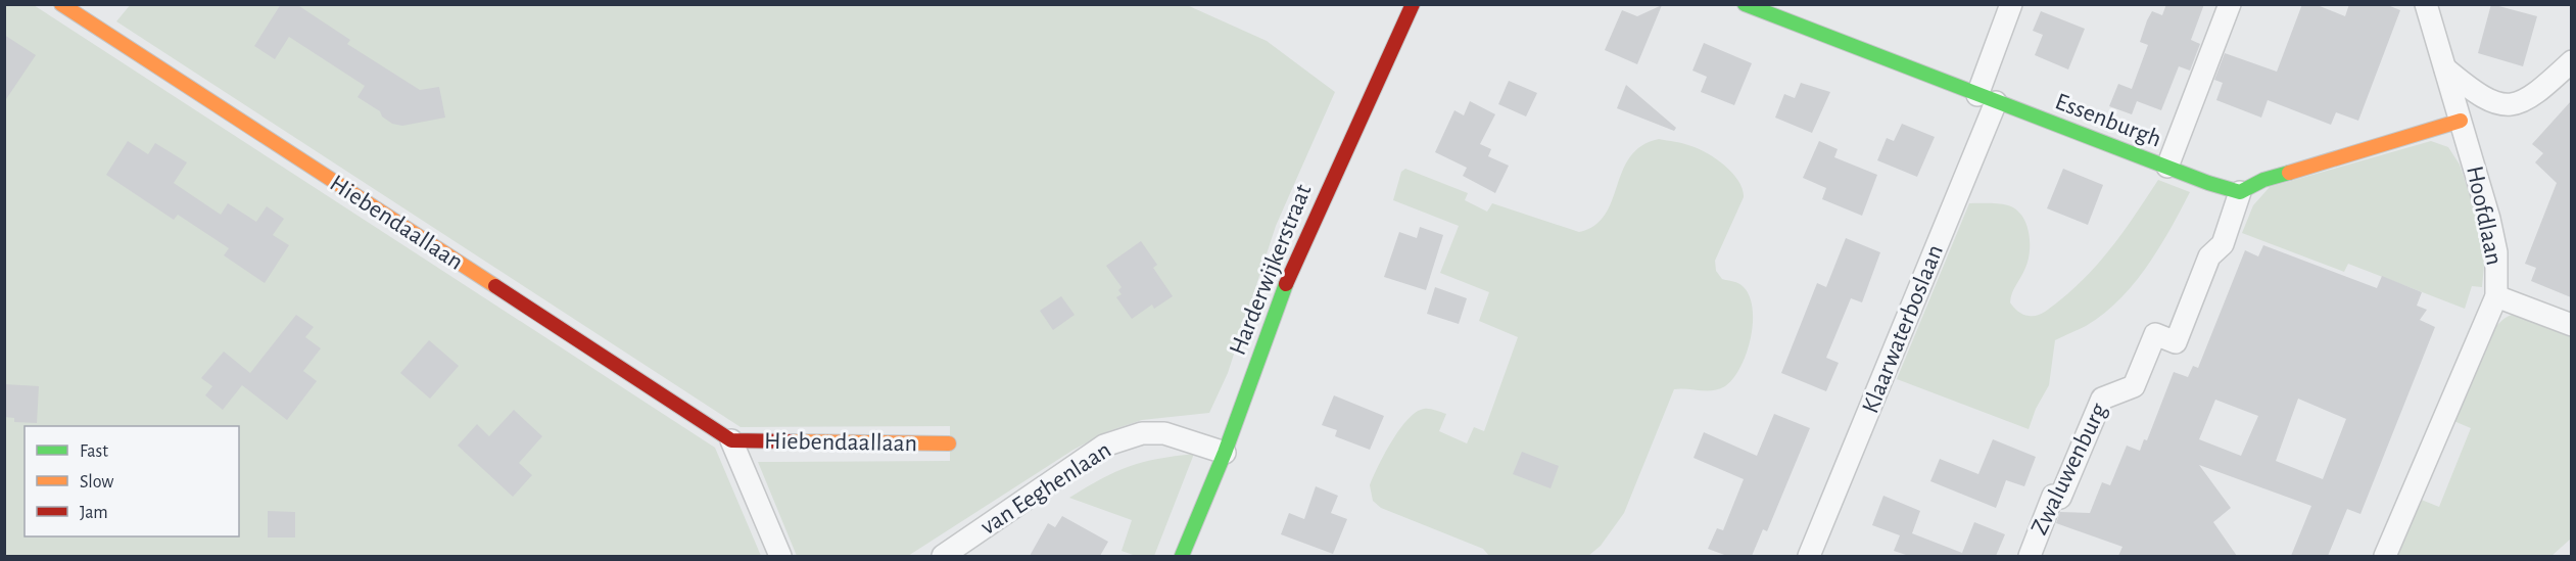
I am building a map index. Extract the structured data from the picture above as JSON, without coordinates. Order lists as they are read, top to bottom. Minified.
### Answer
{"streets":{"street":["Essenburgh","Hoofdlaan","Hiebendaallaan","Harderwijkerstraat","Klaarwaterboslaan","Zwaluwenburg","van Eeghenlaan"]},"crossings":[["Essenburgh","Klaarwaterboslaan"],["Essenburgh","Zwaluwenburg"],["Harderwijkerstraat","van Eeghenlaan"]],"legend":["Fast","Slow","Jam"]}
